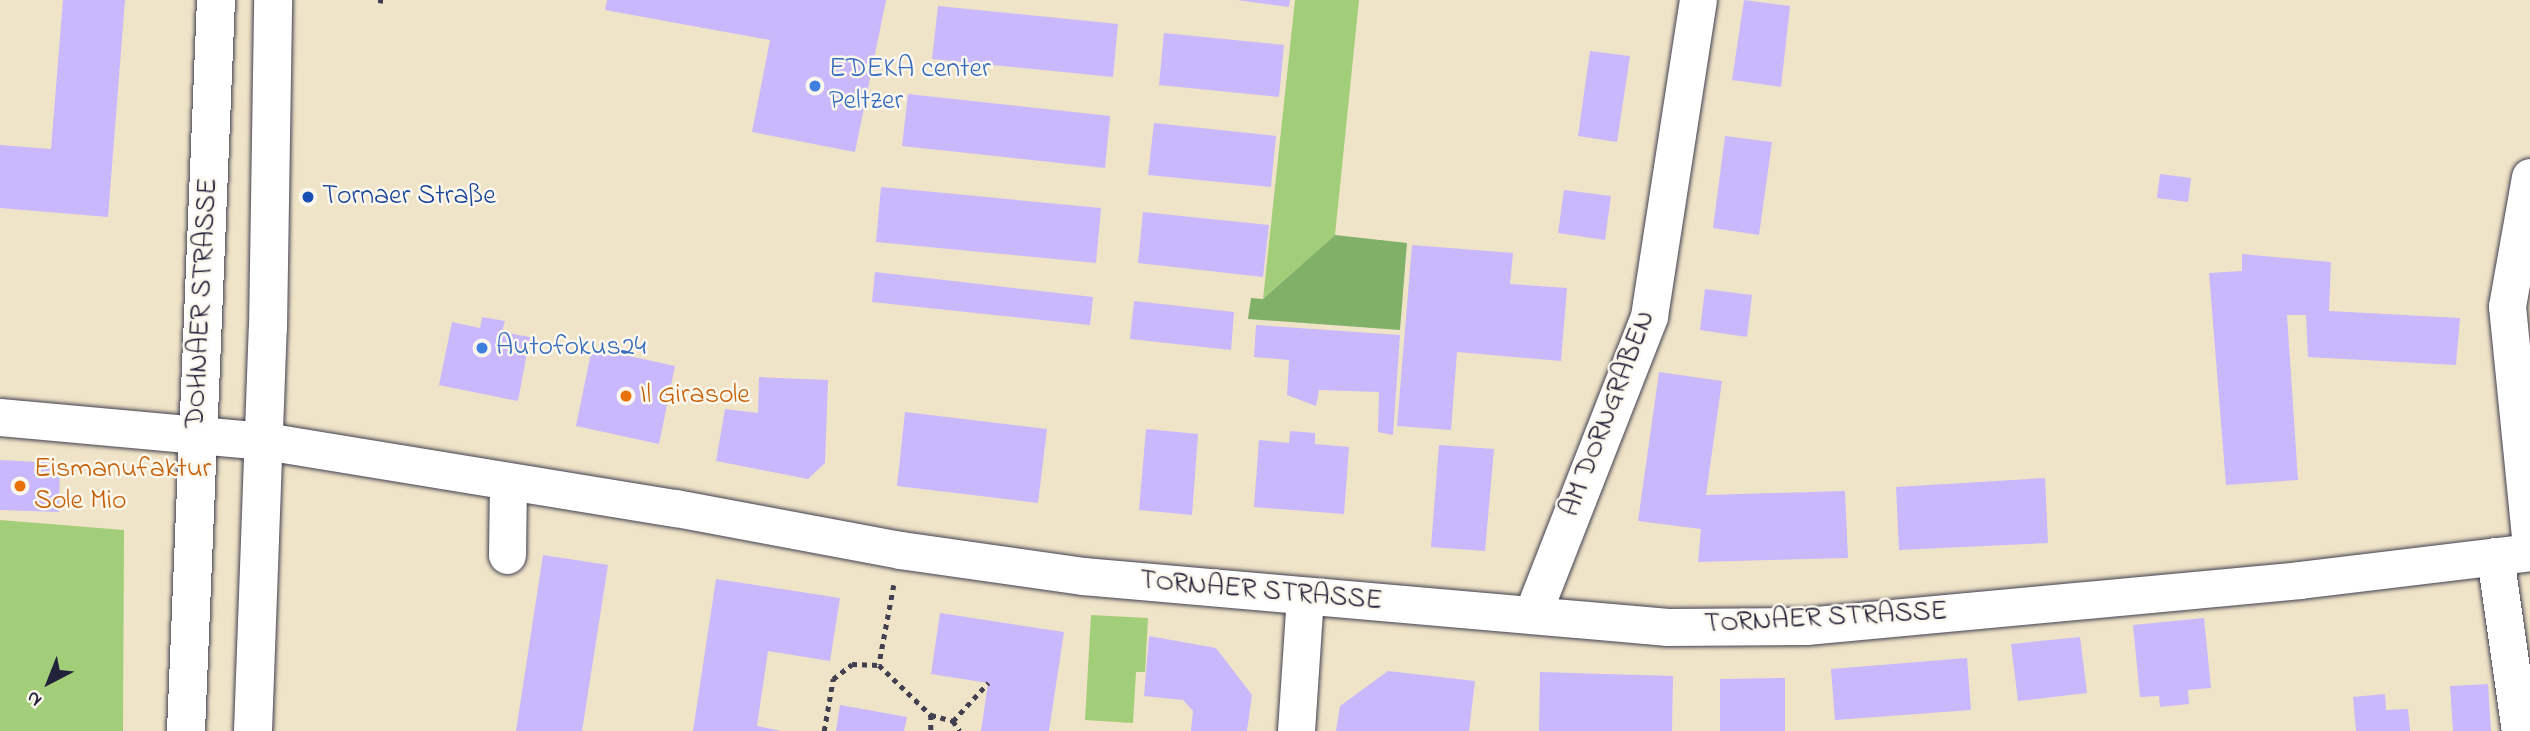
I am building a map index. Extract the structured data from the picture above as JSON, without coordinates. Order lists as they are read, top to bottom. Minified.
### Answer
{"streets":{"main road":["DOHNAER STRASSE"],"street":["AM DORNGRABEN","TORNAER STRASSE"]},"crossings":[["DOHNAER STRASSE","TORNAER STRASSE"],["AM DORNGRABEN","TORNAER STRASSE"]],"places":["EDEKA center Peltzer","Tornaer Straße","Autofokus24","Il Girasole","Eismanufaktur Sole Mio"],"north":"bottom left"}
